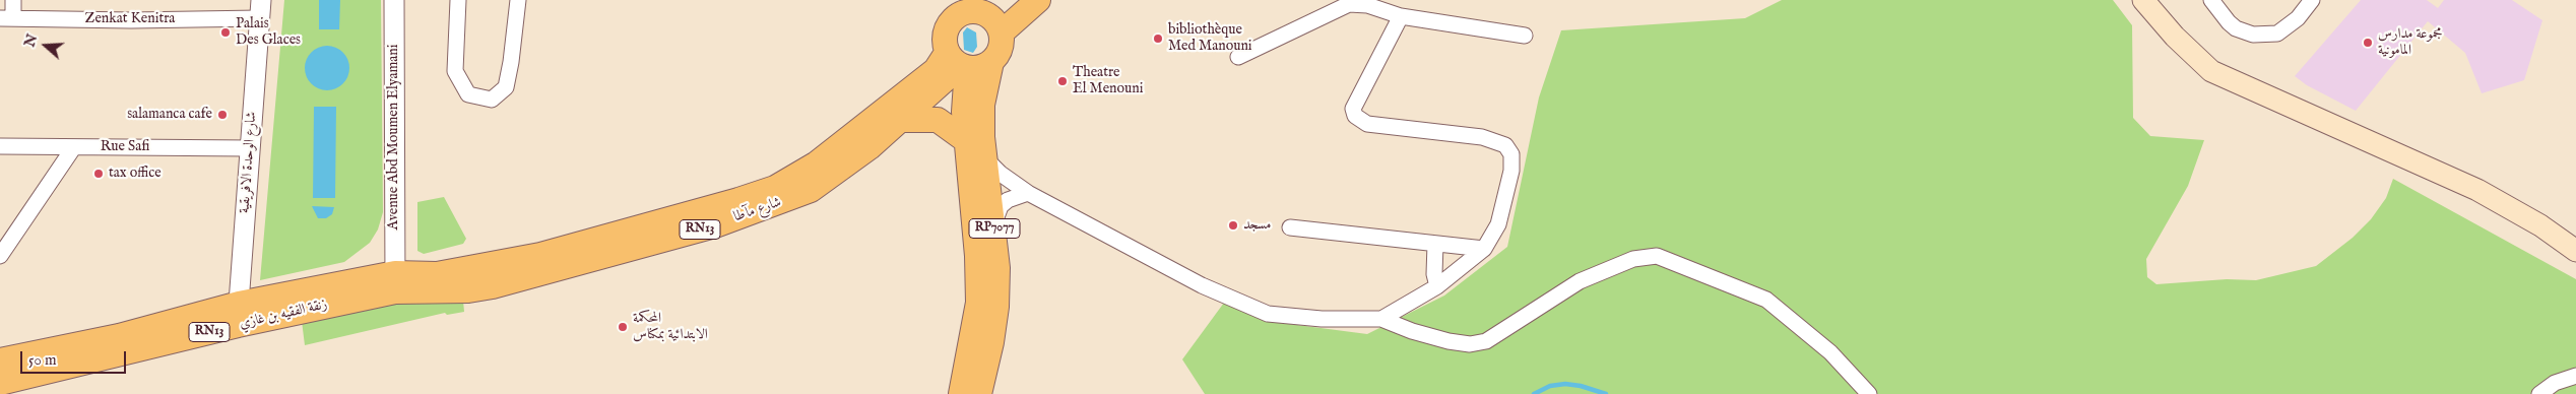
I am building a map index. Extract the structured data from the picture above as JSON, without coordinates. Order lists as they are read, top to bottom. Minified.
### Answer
{"streets":{"main road":["شارع مآطا","RP7077","RN13","زنقة الفقيه بن غازي"],"street":["Zenkat Kenitra","Avenue Abd Moumen Elyamani","Rue Safi","شارع الوحدة الافريقية"]},"crossings":[["Zenkat Kenitra","شارع الوحدة الافريقية"],["Avenue Abd Moumen Elyamani","شارع مآطا"],["Avenue Abd Moumen Elyamani","RN13"],["Avenue Abd Moumen Elyamani","زنقة الفقيه بن غازي"],["Rue Safi","شارع الوحدة الافريقية"],["شارع الوحدة الافريقية","RN13"],["شارع الوحدة الافريقية","زنقة الفقيه بن غازي"],["شارع مآطا","RP7077"],["شارع مآطا","RN13"],["شارع مآطا","زنقة الفقيه بن غازي"],["RP7077","RN13"],["RN13","زنقة الفقيه بن غازي"]],"places":["Palais Des Glaces","bibliothèque Med Manouni","مجموعة مدارس المامونية","Theatre El Menouni","salamanca cafe","tax office","مسجد","المحكمة الابتدائية بمكناس"],"scale_bar":"50 m","north":"left"}
